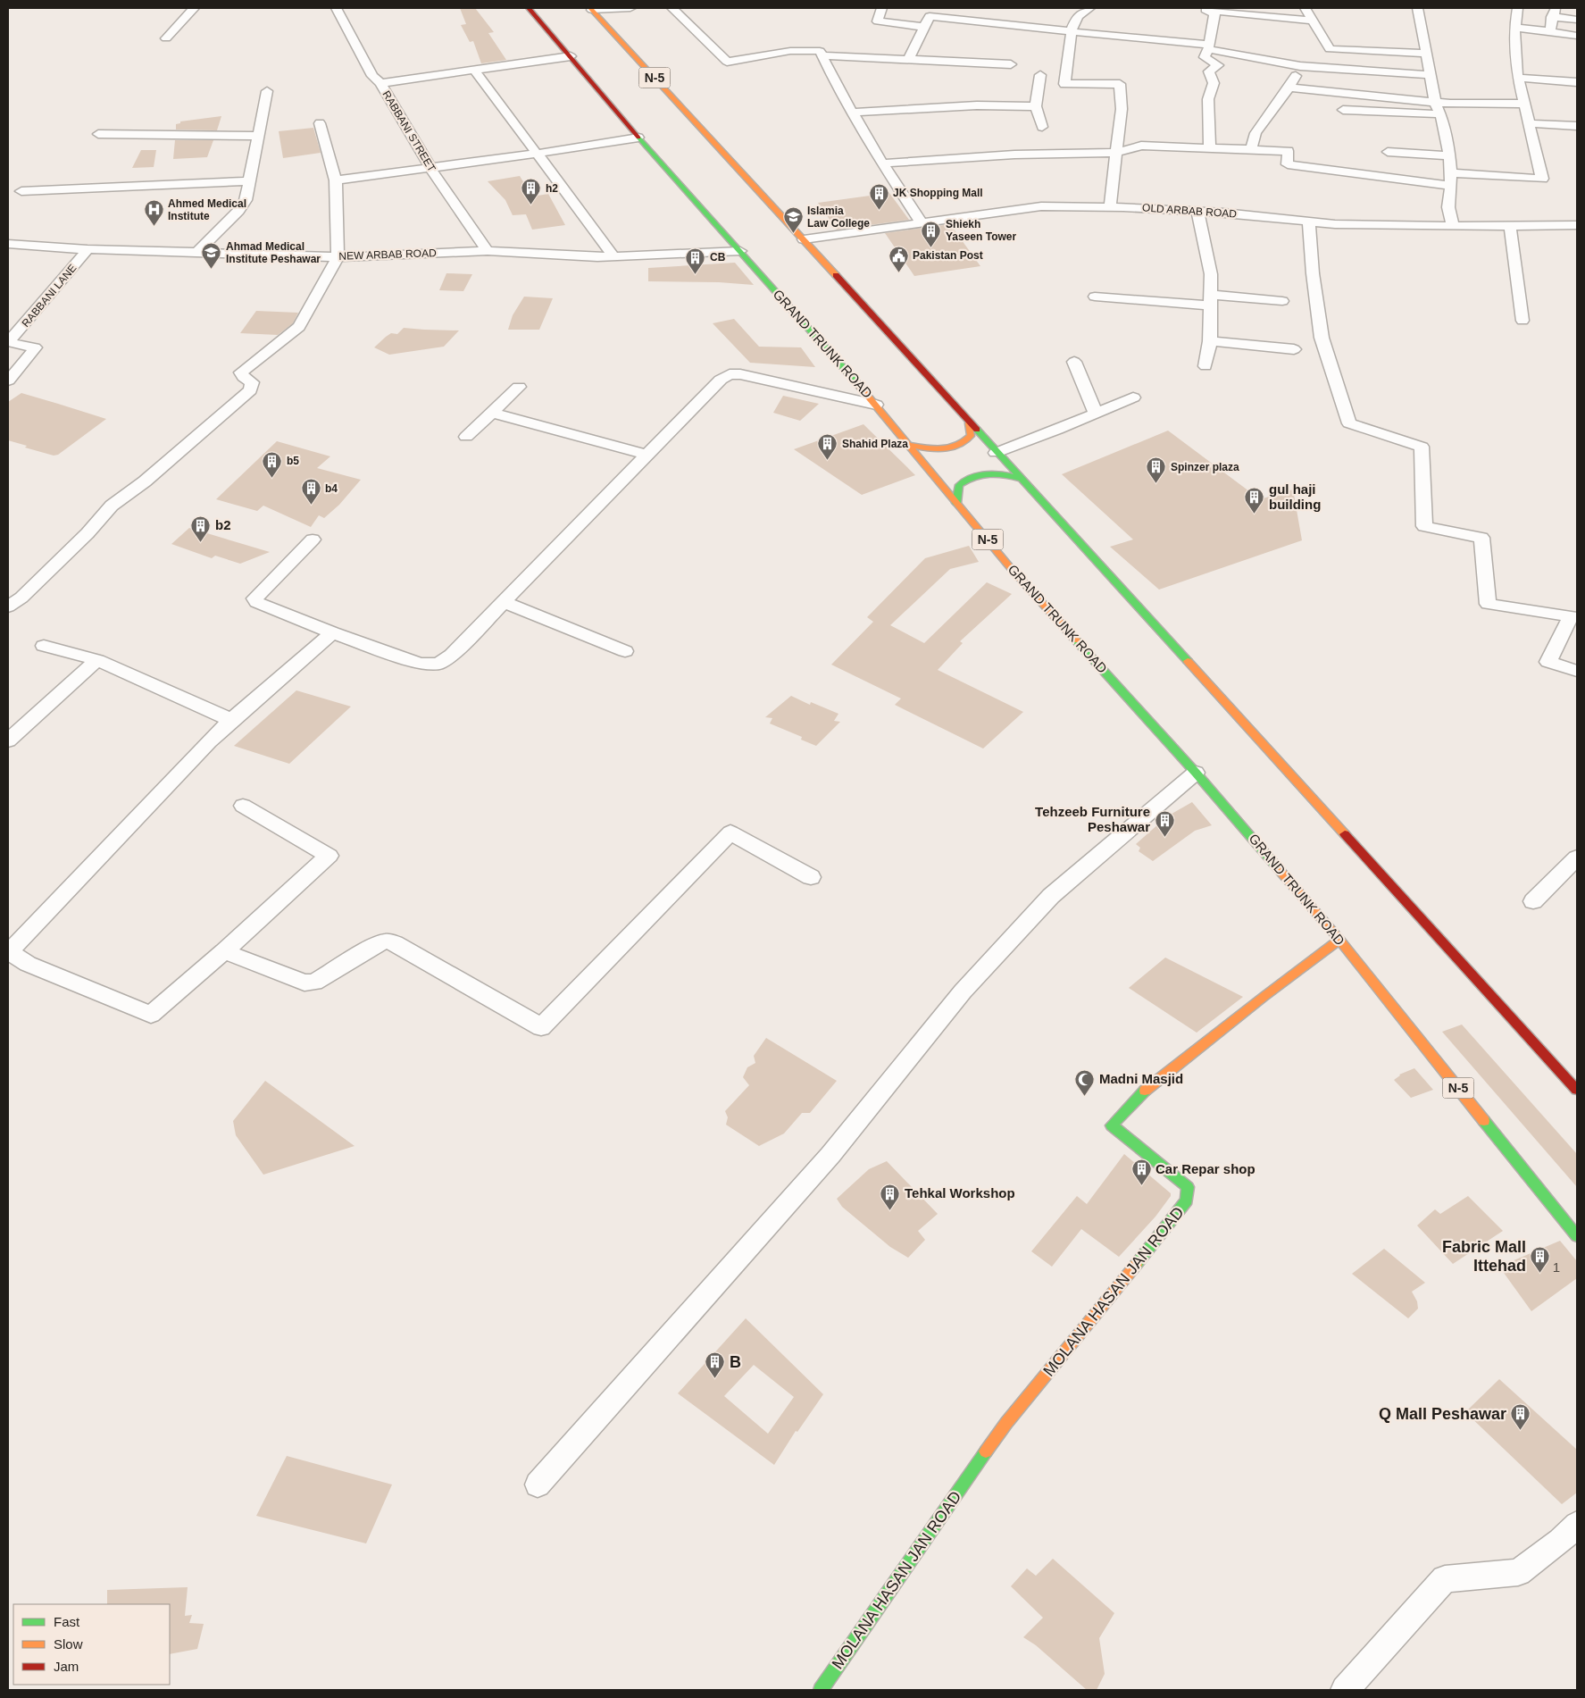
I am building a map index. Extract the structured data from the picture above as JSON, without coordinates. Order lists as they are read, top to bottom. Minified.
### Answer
{"streets":{"main road":["N-5","GRAND TRUNK ROAD","MOLANA HASAN JAN ROAD"],"street":["RABBANI STREET","OLD ARBAB ROAD","NEW ARBAB ROAD","RABBANI LANE"]},"crossings":[["N-5","OLD ARBAB ROAD"],["RABBANI STREET","NEW ARBAB ROAD"],["NEW ARBAB ROAD","RABBANI LANE"],["NEW ARBAB ROAD","GRAND TRUNK ROAD"],["GRAND TRUNK ROAD","MOLANA HASAN JAN ROAD"]],"places":{"building":["h2","JK Shopping Mall","Shiekh Yaseen Tower","CB","Shahid Plaza","b5","Spinzer plaza","b4","gul haji building","b2","Tehzeeb Furniture Peshawar","Car Repar shop","Tehkal Workshop","Fabric Mall Ittehad","B","Q Mall Peshawar"],"hospital":["Ahmed Medical Institute"],"school or university":["Islamia Law College","Ahmad Medical Institute Peshawar"],"public building":["Pakistan Post"],"mosque":["Madni Masjid"]},"house_numbers":["1"],"legend":["Fast","Slow","Jam"]}
